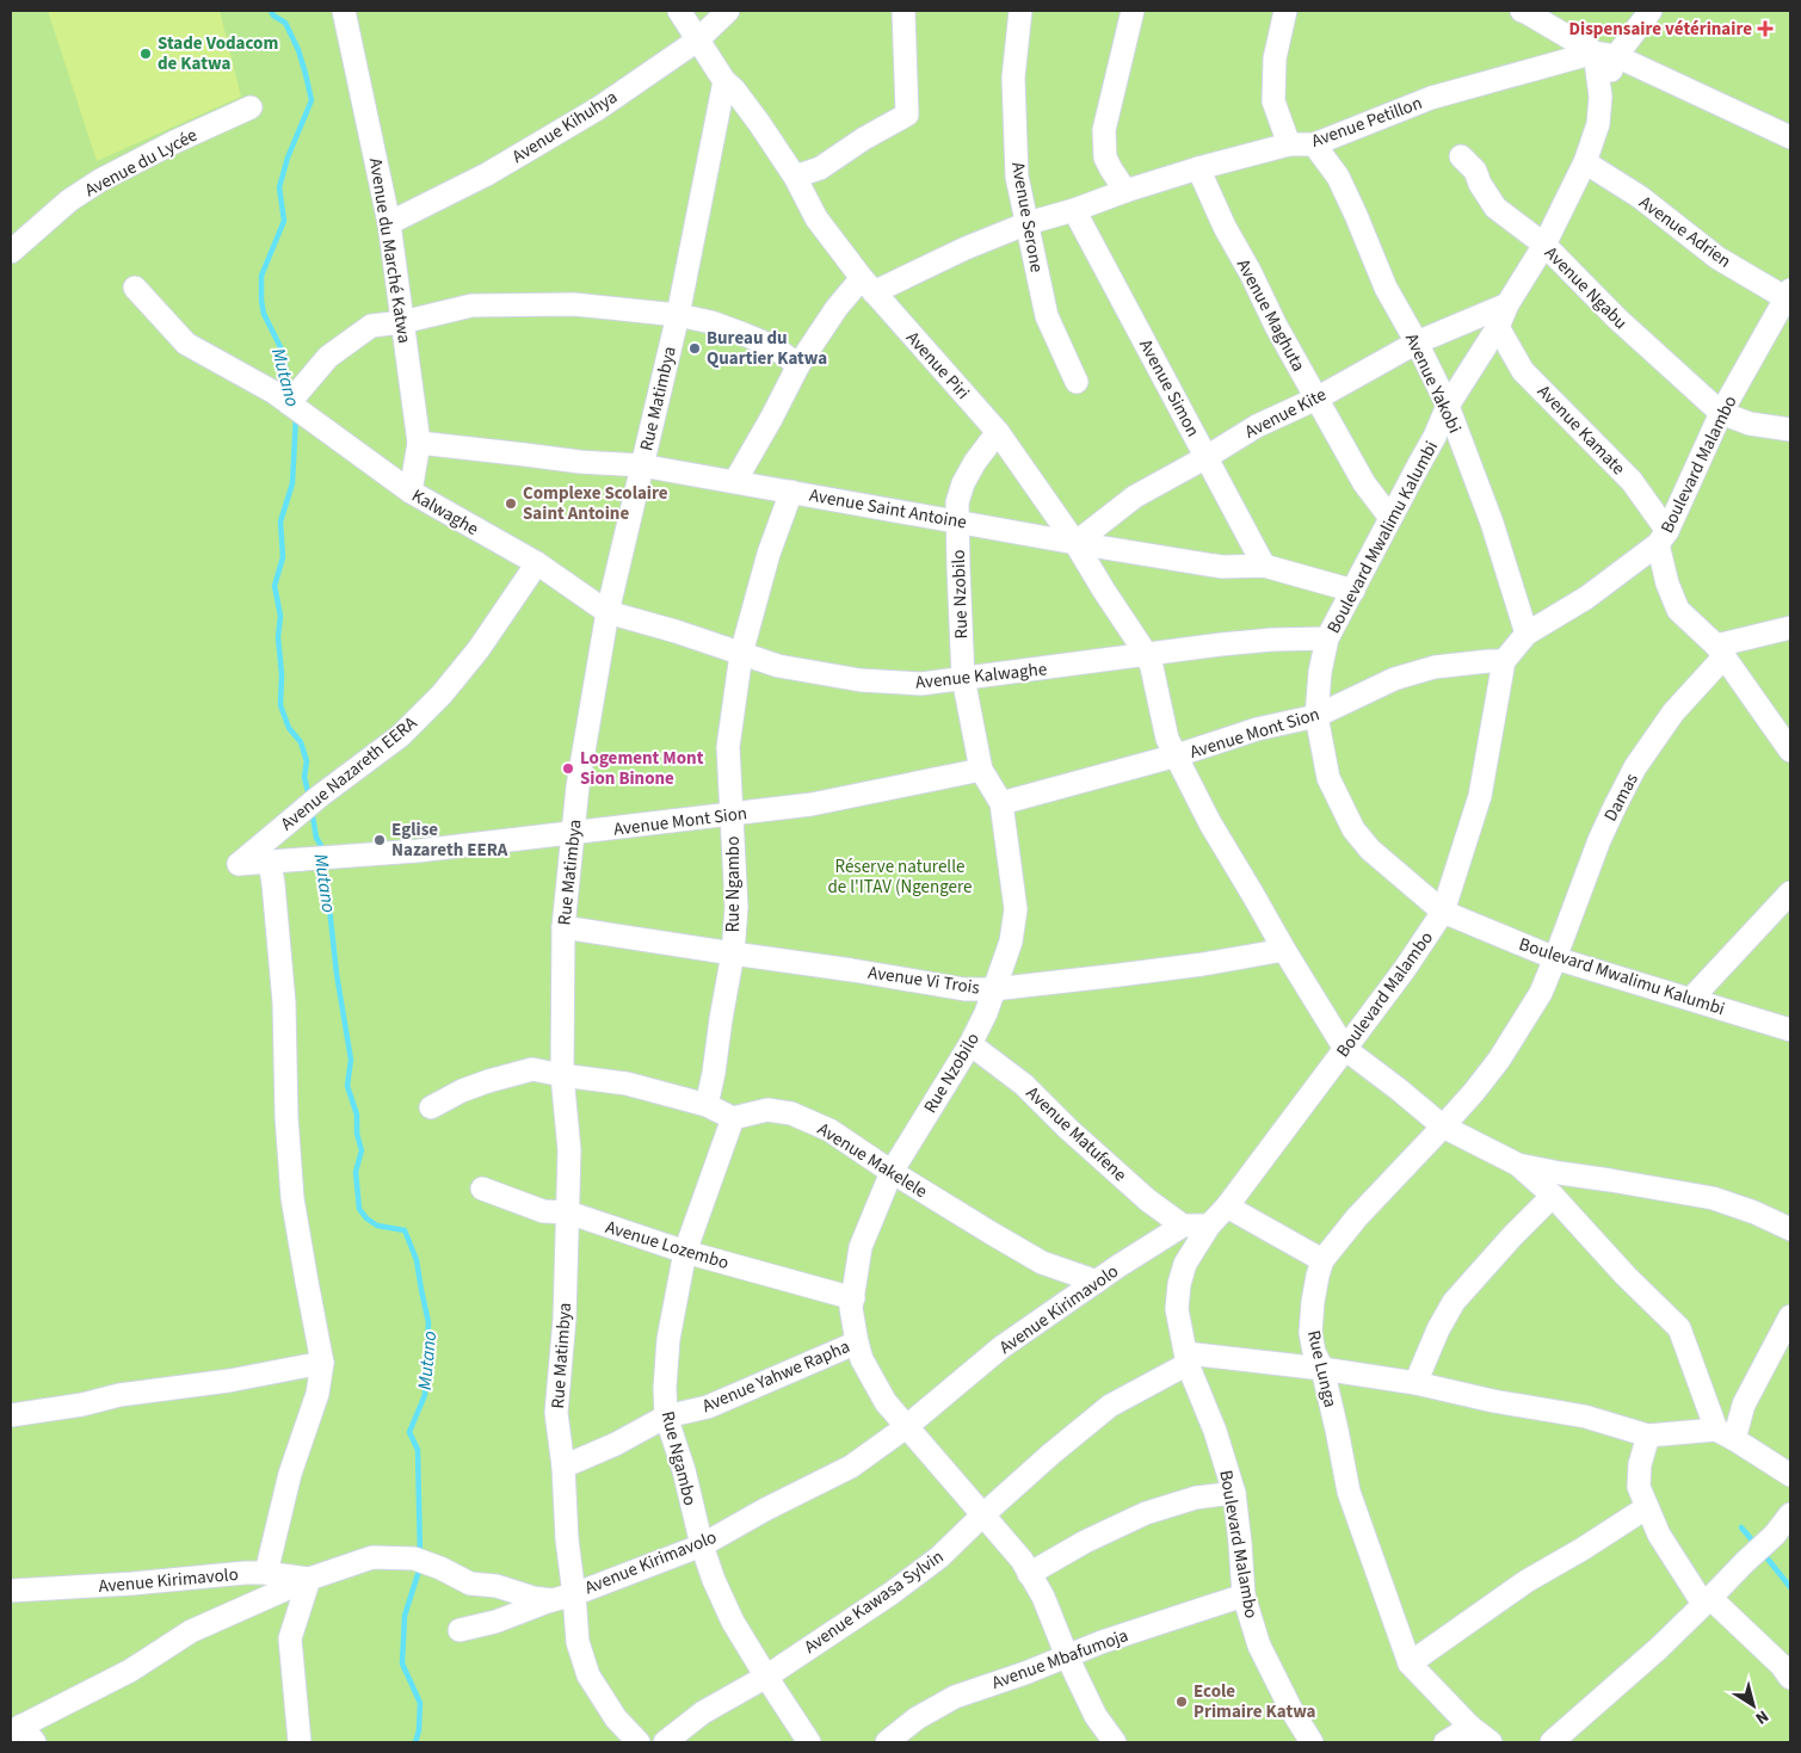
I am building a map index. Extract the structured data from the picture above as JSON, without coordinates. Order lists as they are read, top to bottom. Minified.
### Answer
{"streets":{"street":["Avenue Petillon","Avenue Kihuhya","Avenue du Lycée","Avenue Serone","Avenue Adrien","Avenue du Marché Katwa","Avenue Ngabu","Avenue Maghuta","Avenue Piri","Avenue Yakobi","Avenue Simon","Rue Matimbya","Avenue Kite","Avenue Kamate","Boulevard Malambo","Avenue Saint Antoine","Kalwaghe","Boulevard Mwalimu Kalumbi","Rue Nzobilo","Avenue Kalwaghe","Avenue Mont Sion","Avenue Nazareth EERA","Damas","Rue Ngambo","Avenue Vi Trois","Avenue Matufene","Avenue Makelele","Avenue Lozembo","Avenue Kirimavolo","Rue Lunga","Avenue Yahwe Rapha","Avenue Kawasa Sylvin","Avenue Mbafumoja"]},"crossings":[["Avenue Petillon","Avenue Serone"],["Avenue Petillon","Avenue Maghuta"],["Avenue Petillon","Avenue Piri"],["Avenue Petillon","Avenue Yakobi"],["Avenue Petillon","Avenue Simon"],["Avenue Petillon","Avenue Saint Antoine"],["Avenue Petillon","Boulevard Mwalimu Kalumbi"],["Avenue Kihuhya","Avenue du Marché Katwa"],["Avenue Adrien","Boulevard Malambo"],["Avenue Adrien","Boulevard Mwalimu Kalumbi"],["Avenue du Marché Katwa","Avenue Saint Antoine"],["Avenue du Marché Katwa","Kalwaghe"],["Avenue Ngabu","Boulevard Malambo"],["Avenue Ngabu","Boulevard Mwalimu Kalumbi"],["Avenue Maghuta","Avenue Kite"],["Avenue Maghuta","Boulevard Mwalimu Kalumbi"],["Avenue Piri","Rue Matimbya"],["Avenue Piri","Avenue Kite"],["Avenue Piri","Boulevard Malambo"],["Avenue Piri","Avenue Saint Antoine"],["Avenue Piri","Rue Nzobilo"],["Avenue Piri","Avenue Kalwaghe"],["Avenue Piri","Avenue Mont Sion"],["Avenue Piri","Avenue Vi Trois"],["Avenue Yakobi","Avenue Kite"],["Avenue Yakobi","Boulevard Malambo"],["Avenue Yakobi","Boulevard Mwalimu Kalumbi"],["Avenue Simon","Avenue Kite"],["Avenue Simon","Avenue Saint Antoine"],["Rue Matimbya","Avenue Saint Antoine"],["Rue Matimbya","Kalwaghe"],["Rue Matimbya","Avenue Kalwaghe"],["Rue Matimbya","Avenue Mont Sion"],["Rue Matimbya","Avenue Vi Trois"],["Rue Matimbya","Avenue Lozembo"],["Rue Matimbya","Avenue Kirimavolo"],["Rue Matimbya","Avenue Yahwe Rapha"],["Avenue Kite","Avenue Saint Antoine"],["Avenue Kite","Boulevard Mwalimu Kalumbi"],["Avenue Kamate","Boulevard Malambo"],["Avenue Kamate","Boulevard Mwalimu Kalumbi"],["Boulevard Malambo","Boulevard Mwalimu Kalumbi"],["Boulevard Malambo","Avenue Mont Sion"],["Boulevard Malambo","Avenue Kawasa Sylvin"],["Boulevard Malambo","Avenue Mbafumoja"],["Avenue Saint Antoine","Boulevard Mwalimu Kalumbi"],["Avenue Saint Antoine","Rue Nzobilo"],["Avenue Saint Antoine","Rue Ngambo"],["Kalwaghe","Avenue Kalwaghe"],["Kalwaghe","Avenue Nazareth EERA"],["Boulevard Mwalimu Kalumbi","Avenue Kalwaghe"],["Boulevard Mwalimu Kalumbi","Avenue Mont Sion"],["Boulevard Mwalimu Kalumbi","Damas"],["Boulevard Mwalimu Kalumbi","Rue Lunga"],["Rue Nzobilo","Avenue Kalwaghe"],["Rue Nzobilo","Avenue Mont Sion"],["Rue Nzobilo","Avenue Vi Trois"],["Rue Nzobilo","Avenue Matufene"],["Rue Nzobilo","Avenue Makelele"],["Rue Nzobilo","Avenue Lozembo"],["Rue Nzobilo","Avenue Kirimavolo"],["Rue Nzobilo","Avenue Yahwe Rapha"],["Rue Nzobilo","Avenue Kawasa Sylvin"],["Rue Nzobilo","Avenue Mbafumoja"],["Avenue Kalwaghe","Rue Ngambo"],["Avenue Mont Sion","Avenue Nazareth EERA"],["Avenue Mont Sion","Rue Ngambo"],["Damas","Rue Lunga"],["Rue Ngambo","Avenue Vi Trois"],["Rue Ngambo","Avenue Makelele"],["Rue Ngambo","Avenue Lozembo"],["Rue Ngambo","Avenue Kirimavolo"],["Rue Ngambo","Avenue Yahwe Rapha"],["Rue Ngambo","Avenue Kawasa Sylvin"],["Avenue Matufene","Avenue Kirimavolo"],["Avenue Makelele","Avenue Kirimavolo"]],"water":["Mutano"],"parks":["Réserve naturelle de l'ITAV (Ngengere"],"places":{"health":["Dispensaire vétérinaire"],"other":["Stade Vodacom de Katwa","Bureau du Quartier Katwa","Complexe Scolaire Saint Antoine","Logement Mont Sion Binone","Eglise Nazareth EERA","Ecole Primaire Katwa"]},"north":"bottom right"}
